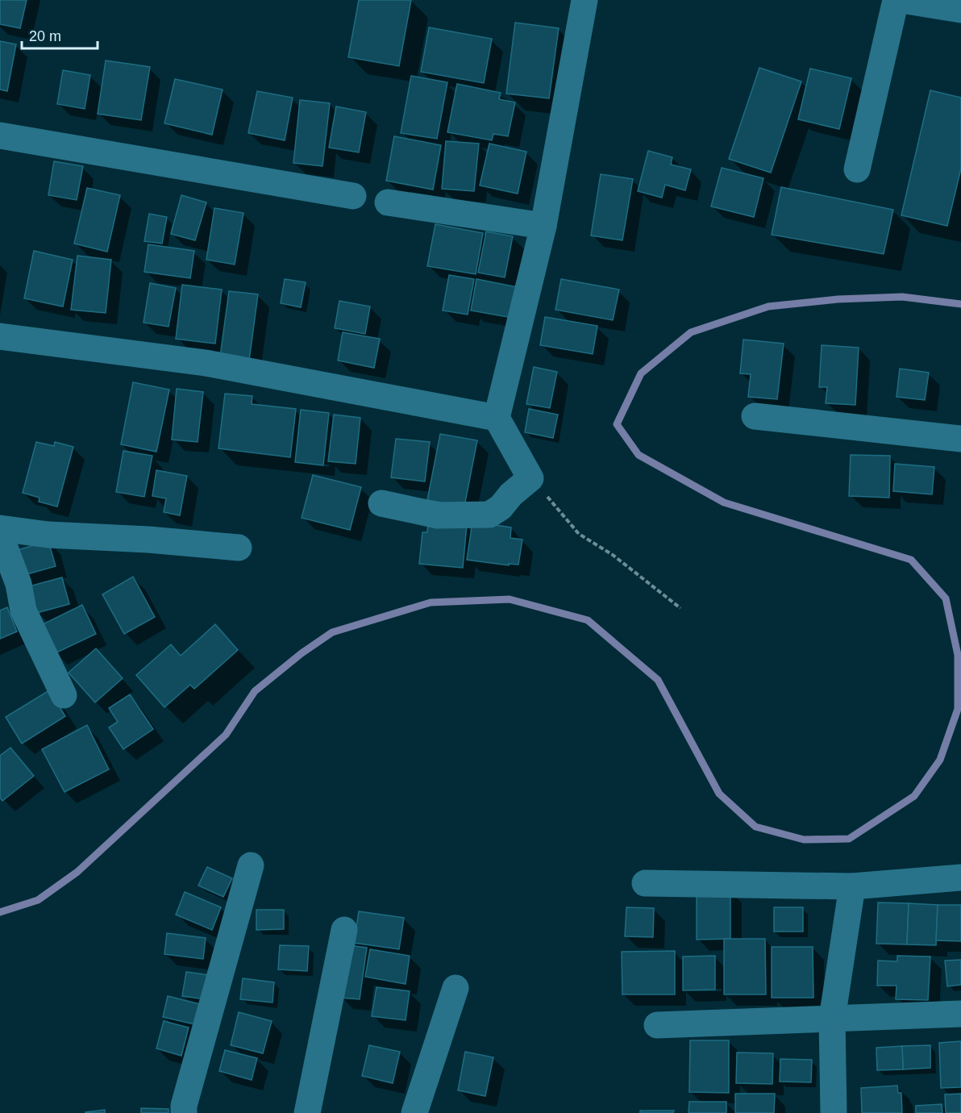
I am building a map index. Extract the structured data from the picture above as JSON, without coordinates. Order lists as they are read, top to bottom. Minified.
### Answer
{"scale_bar":"20 m"}
